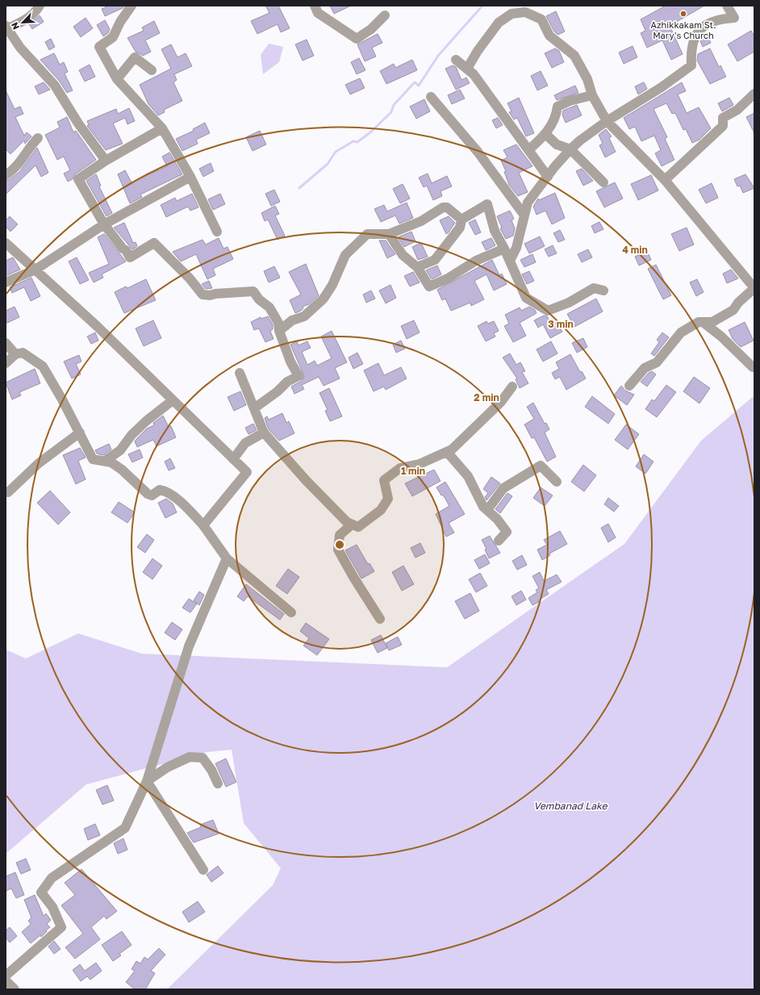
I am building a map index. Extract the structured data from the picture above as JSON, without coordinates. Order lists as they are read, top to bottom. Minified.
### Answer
{"water":["Vembanad Lake"],"places":["Azhikkakam St. Mary's Church"],"north":"bottom left","rings":["4 min","3 min","2 min","1 min"]}
